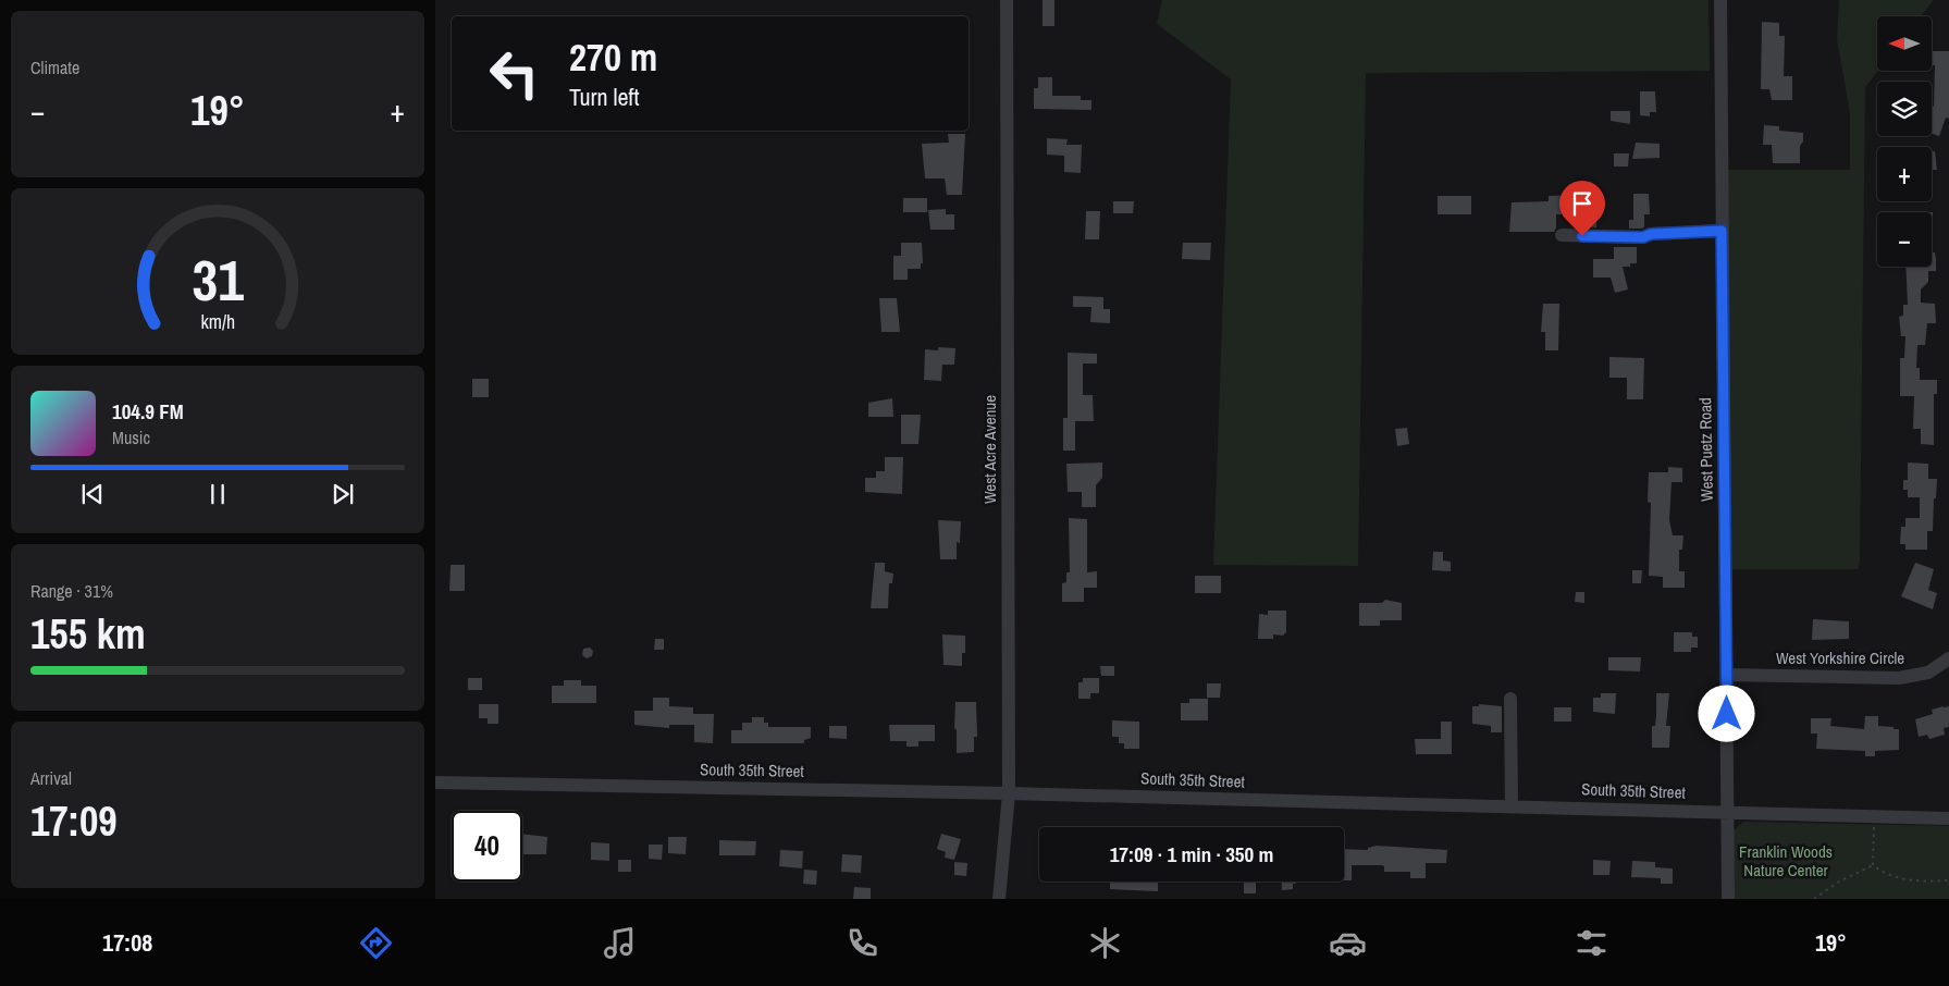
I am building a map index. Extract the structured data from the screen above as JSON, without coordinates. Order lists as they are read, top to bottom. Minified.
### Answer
{"streets":{"street":["West Acre Avenue","West Puetz Road","West Yorkshire Circle","South 35th Street"]},"crossings":[["West Acre Avenue","South 35th Street"],["West Puetz Road","West Yorkshire Circle"],["West Puetz Road","South 35th Street"]],"parks":["Franklin Woods Nature Center"],"north":"left","page":{"tile":["Climate",["Range · 31%","155 km"],["Arrival","17:09"]],"map_buttons":["+","−"],"turn":["270 m","Turn left"],"heat":["−","19°","+"],"song":["104.9 FM","Music"],"limit":"40","trip":"17:09 · 1 min · 350 m","tabs":["17:08","19°"],"gauge":["31","km/h"]}}
